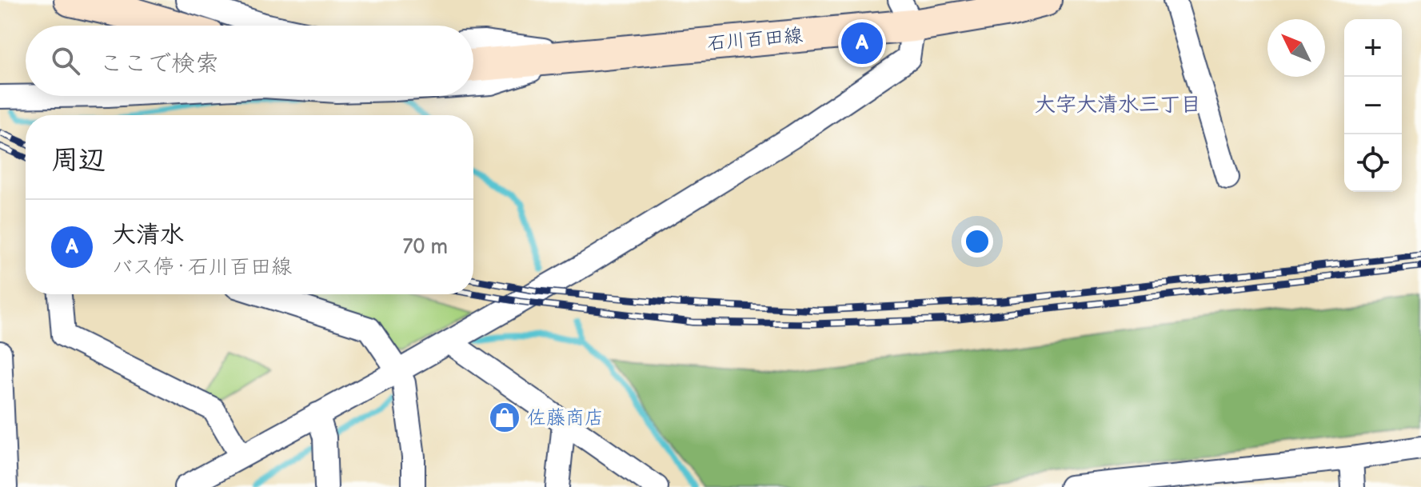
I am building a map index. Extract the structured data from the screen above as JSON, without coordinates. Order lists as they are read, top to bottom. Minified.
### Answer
{"streets":{"main road":["石川百田線"]},"districts":["大字大清水三丁目"],"places":{"shop":["佐藤商店"]},"north":"top left","page":{"map_buttons":["+","−"],"pins":"A","search":"ここで検索","heading":"周辺","list":[{"mark":"A","name":"大清水","note":"バス停 · 石川百田線","value":"70 m"}]}}
